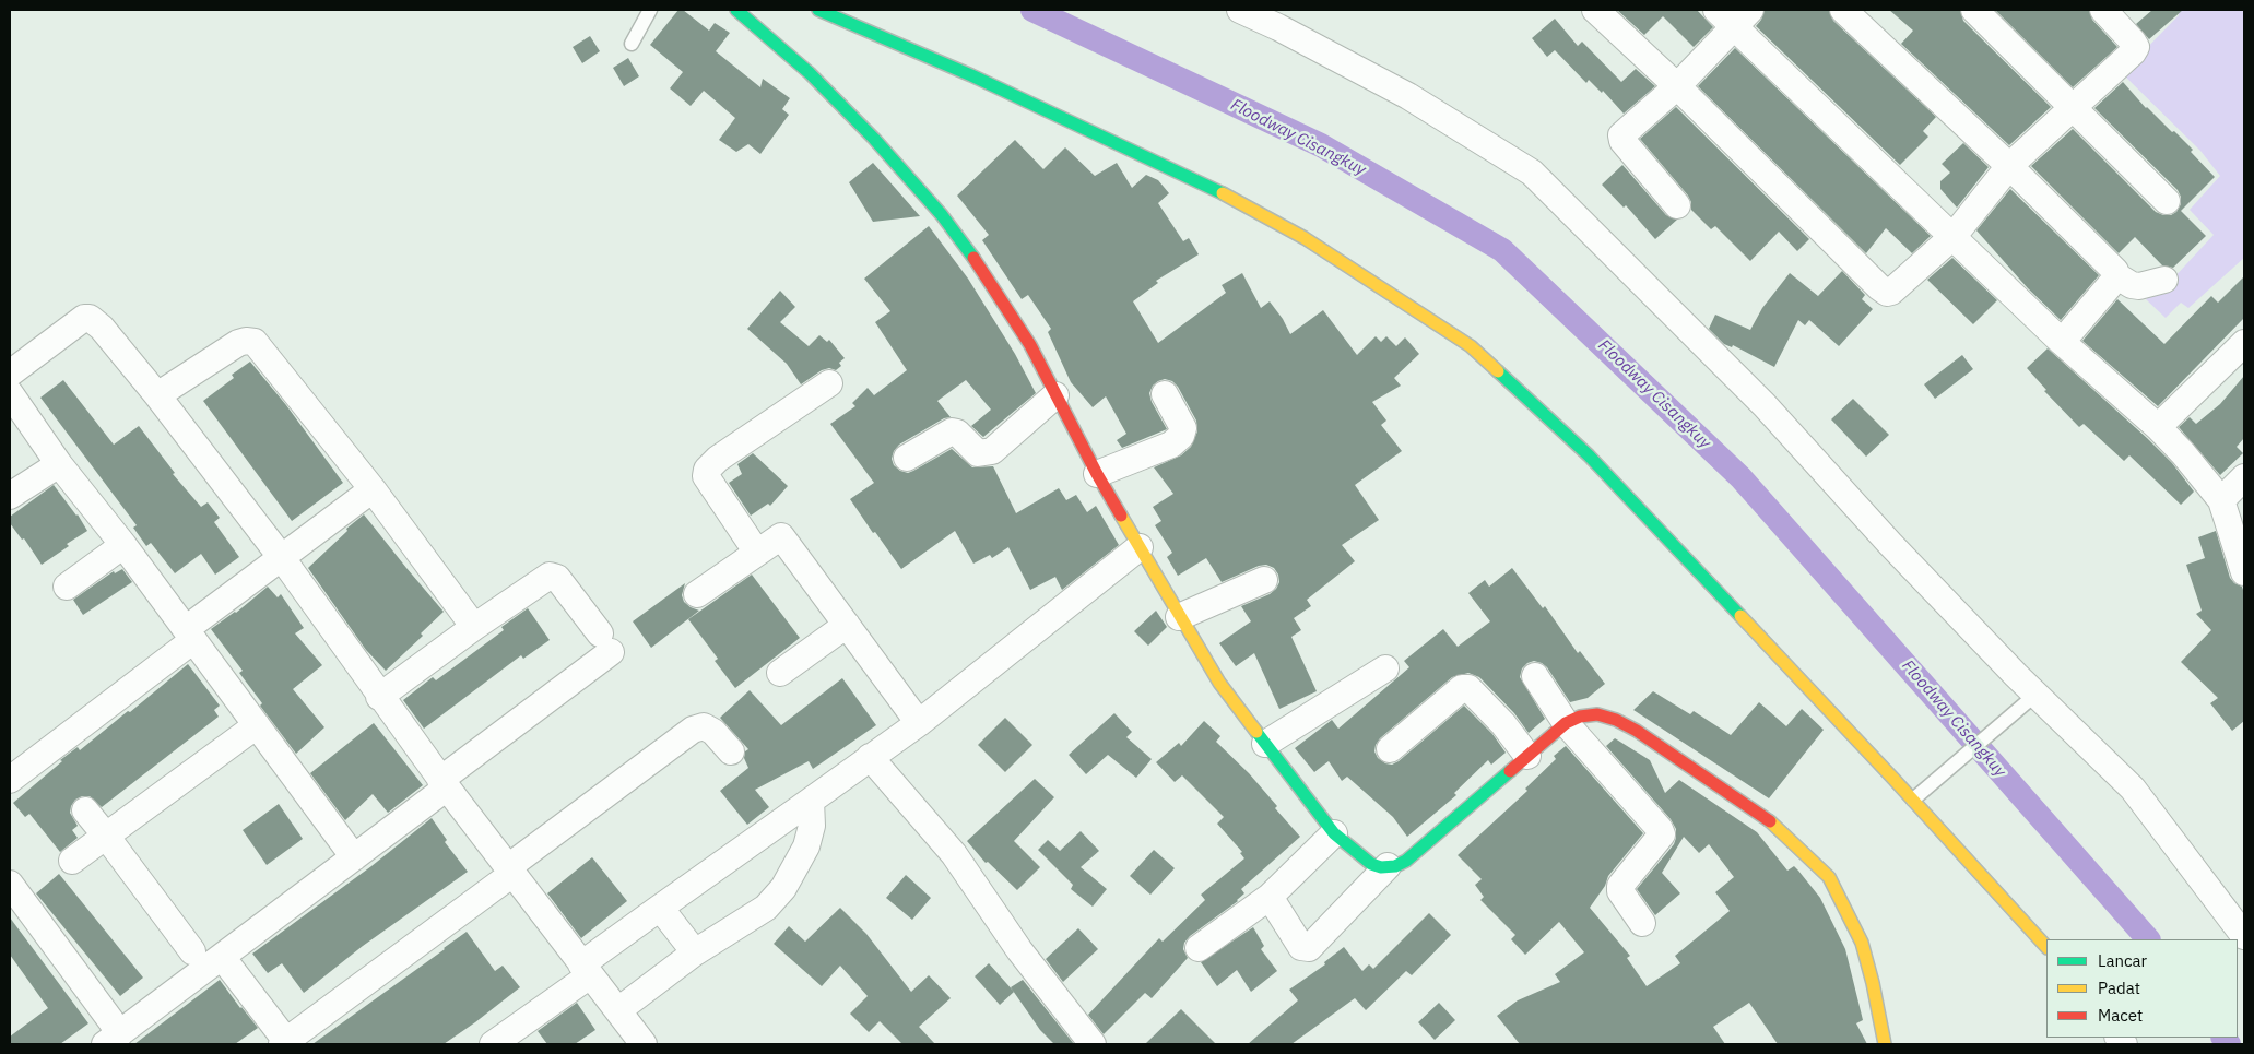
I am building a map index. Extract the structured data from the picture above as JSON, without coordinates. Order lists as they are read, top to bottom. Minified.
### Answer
{"water":["Floodway Cisangkuy"],"legend":["Lancar","Padat","Macet"]}
